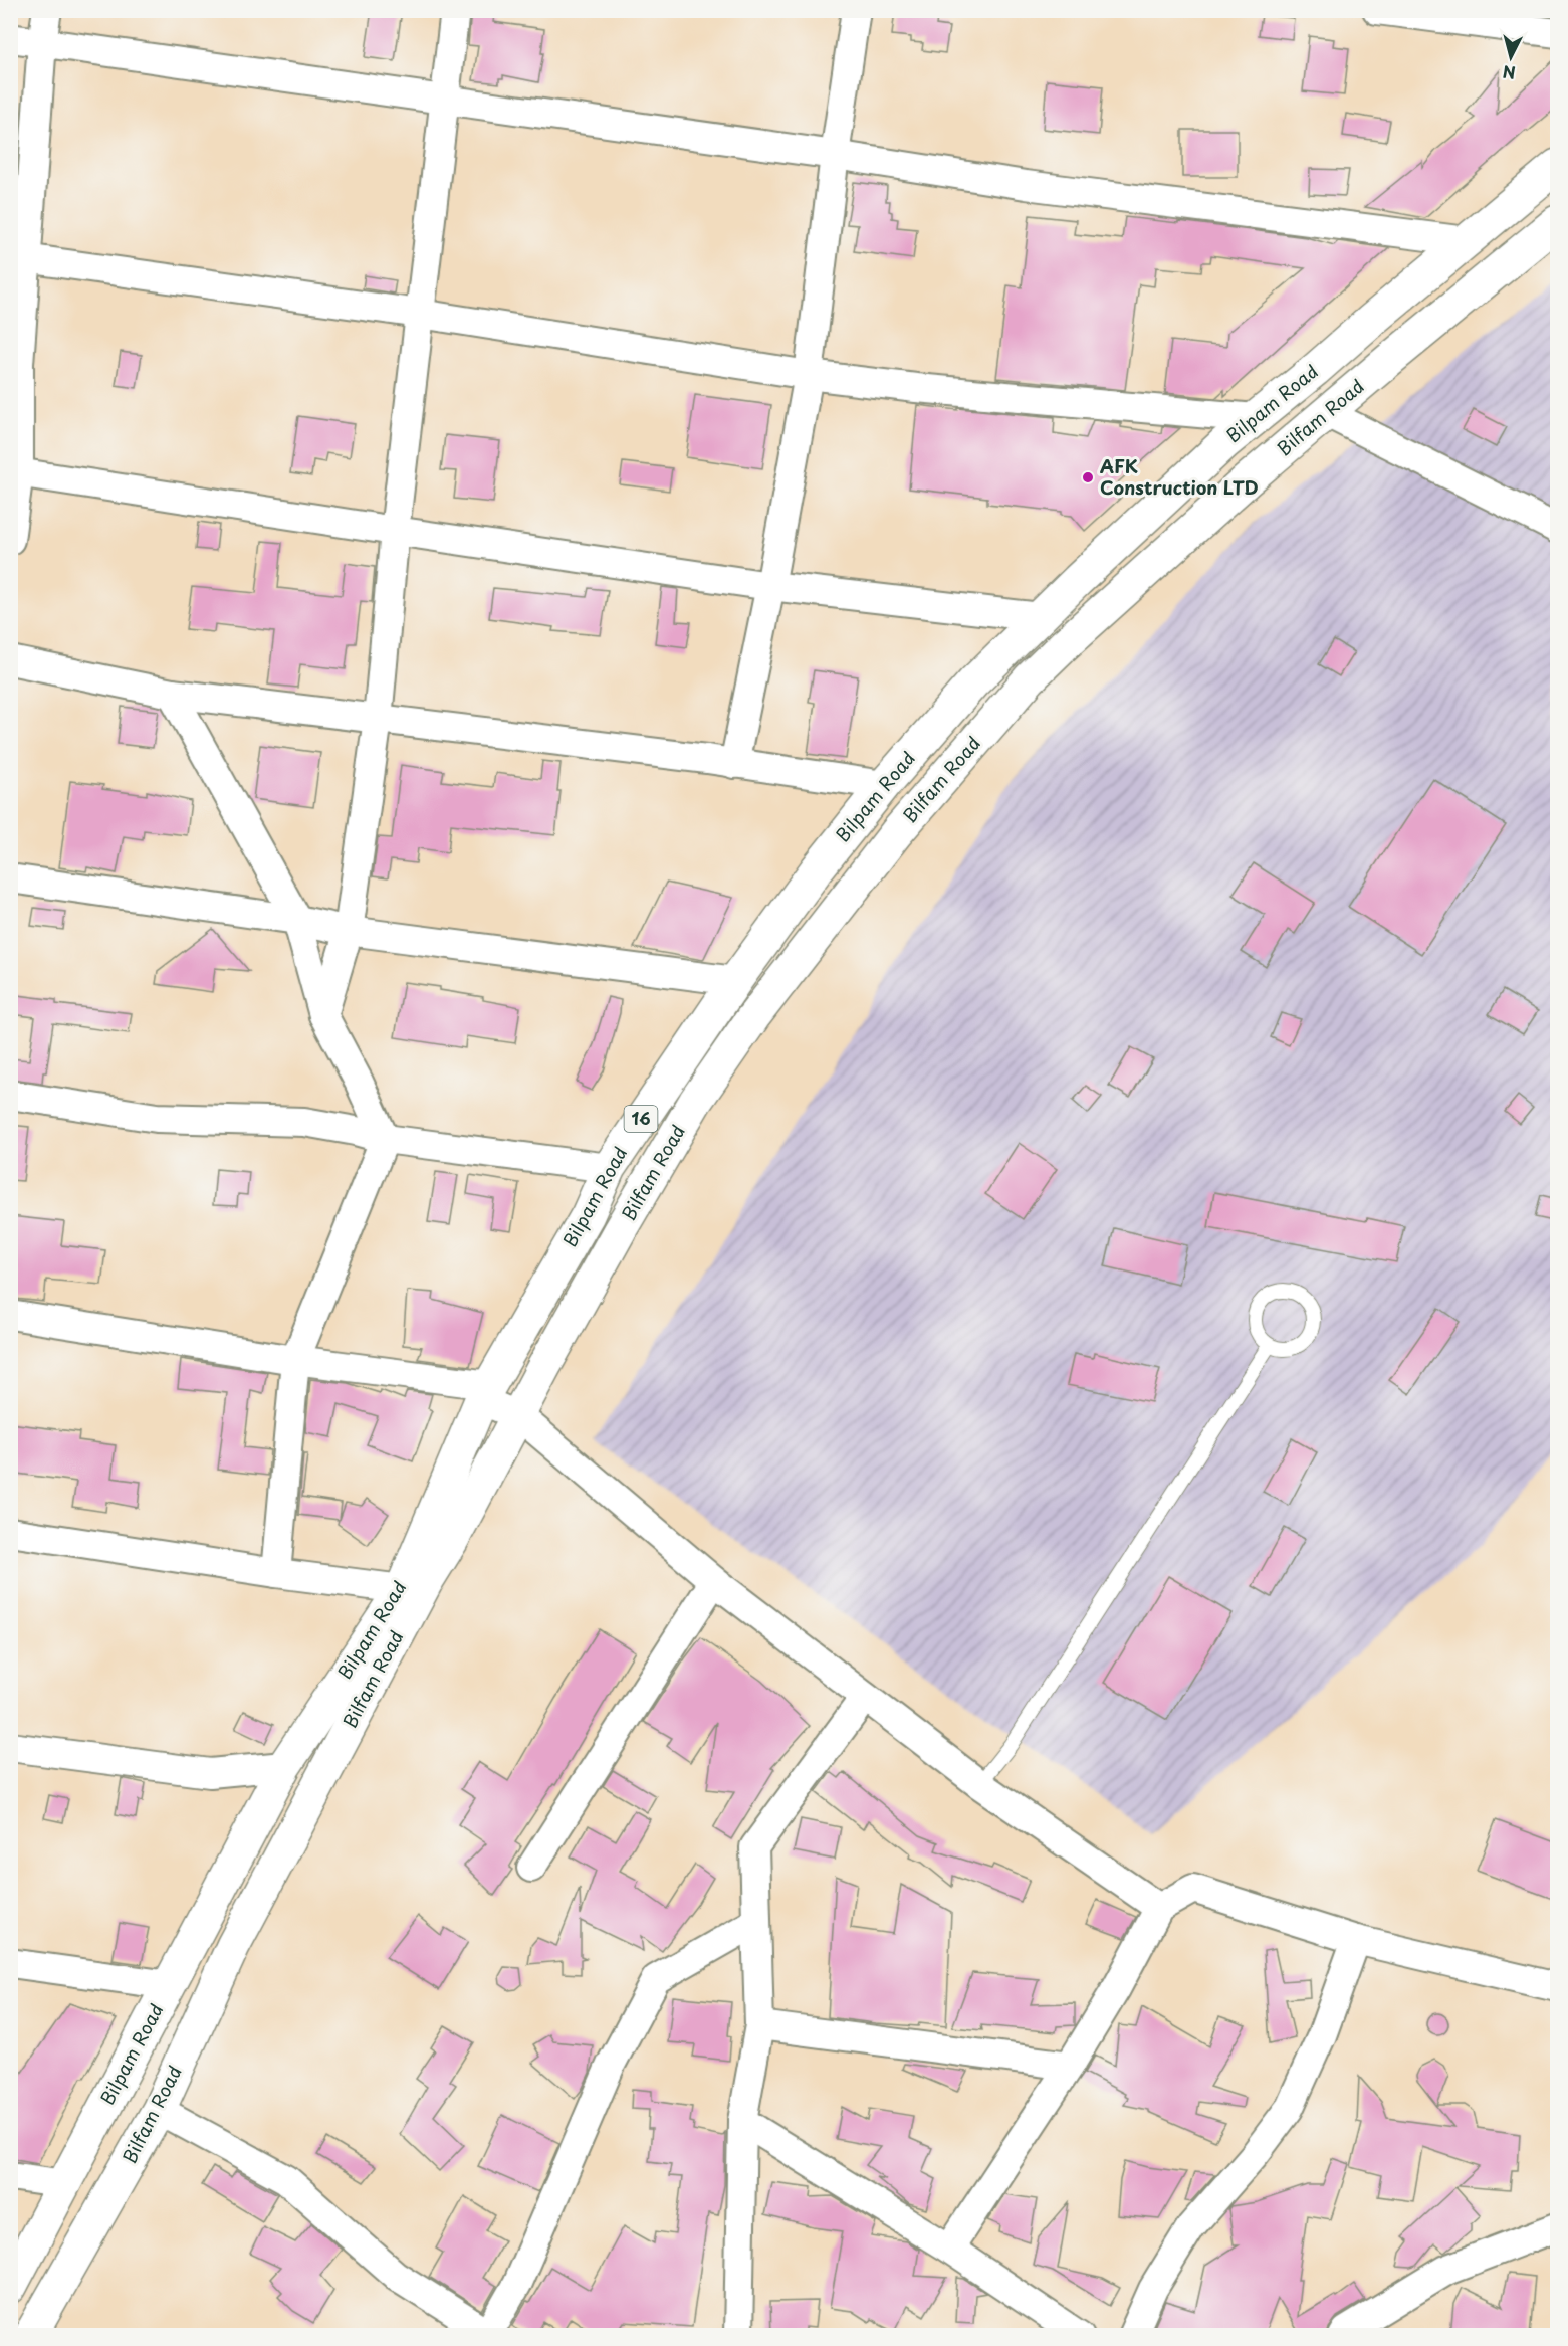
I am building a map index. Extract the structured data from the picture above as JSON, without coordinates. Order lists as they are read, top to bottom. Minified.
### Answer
{"streets":{"main road":["Bilpam Road","Bilfam Road","16"]},"crossings":[["Bilpam Road","Bilfam Road"]],"places":["AFK Construction LTD"],"north":"bottom"}
